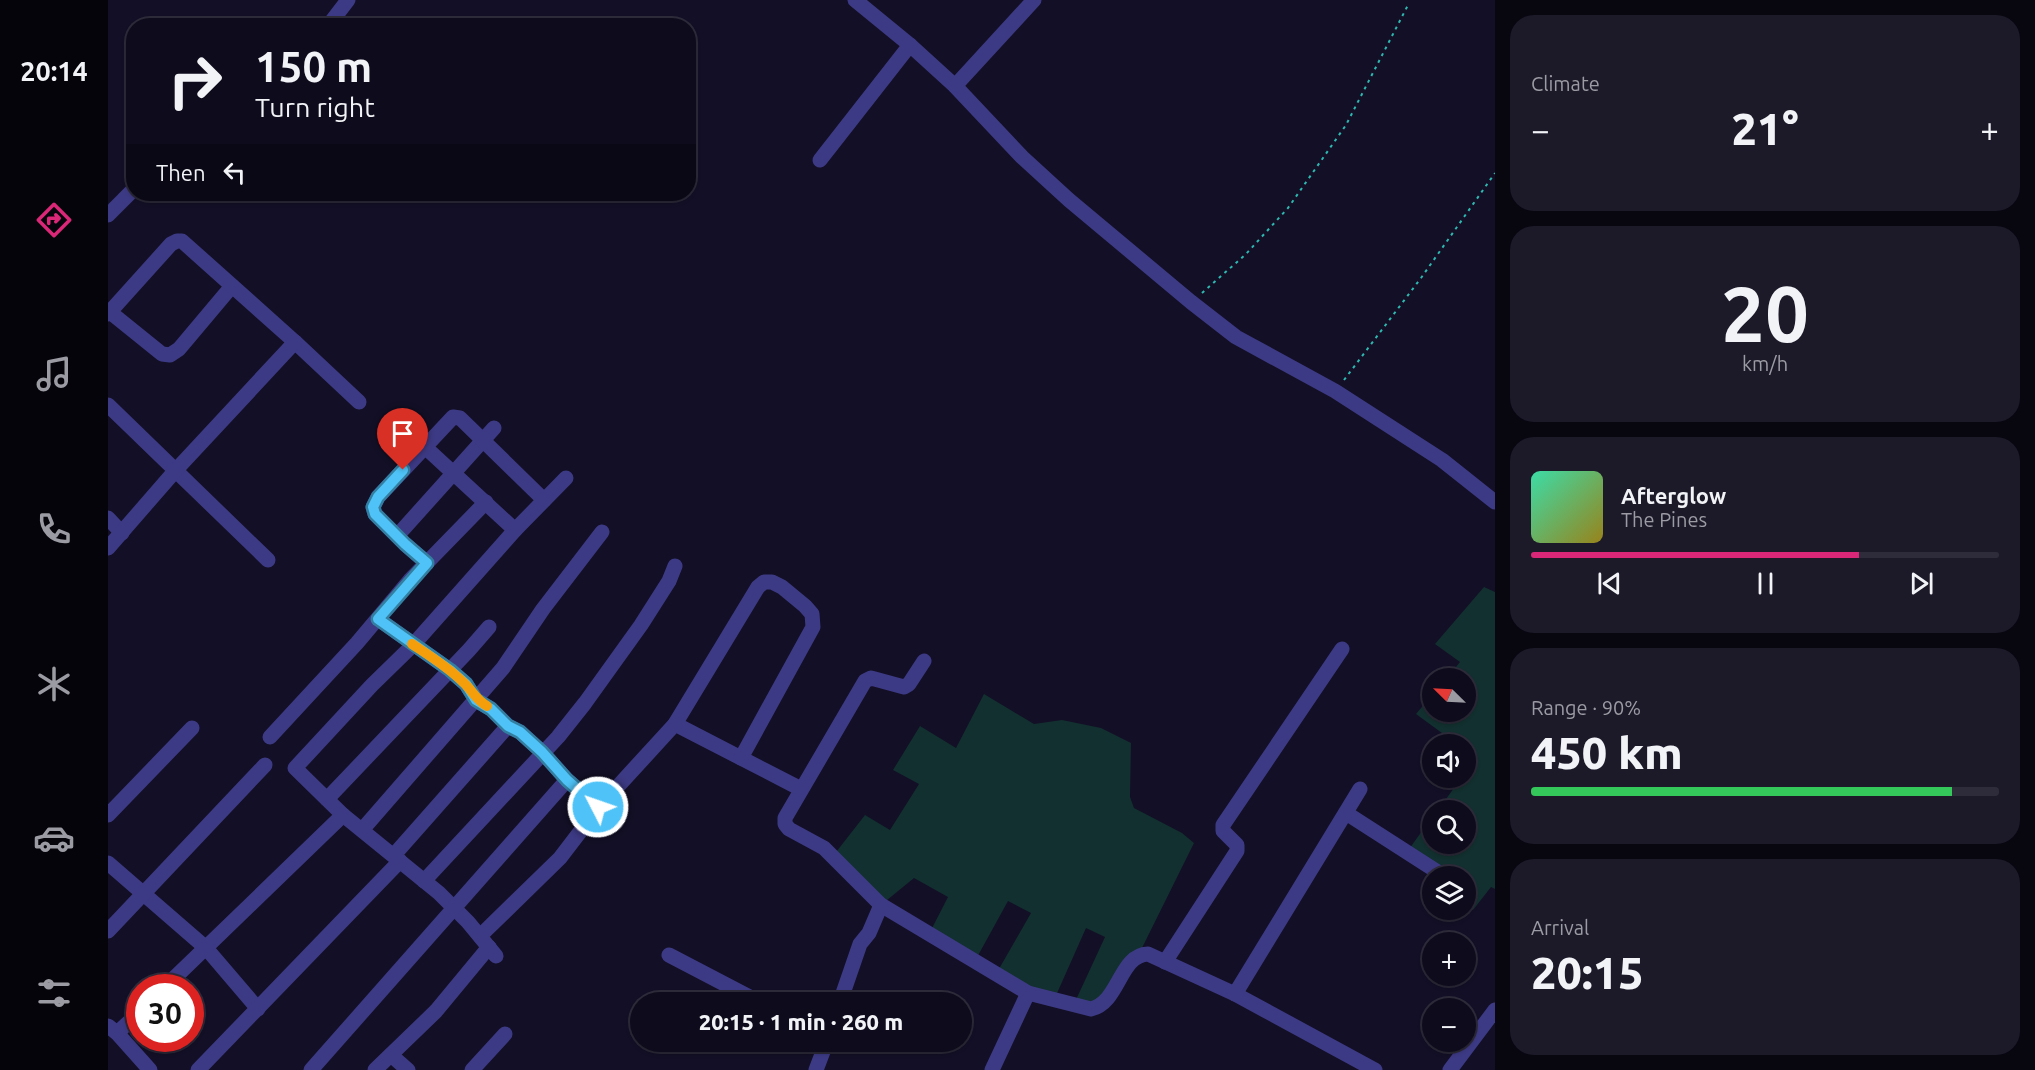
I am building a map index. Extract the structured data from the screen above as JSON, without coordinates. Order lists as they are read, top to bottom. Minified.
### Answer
{"north":"top left","page":{"tabs":"20:14","tile":["Climate",["20","km/h"],["Range · 90%","450 km"],["Arrival","20:15"]],"turn":["150 m","Turn right"],"heat":["−","21°","+"],"then":"Then","song":["Afterglow","The Pines"],"map_buttons":["+","−"],"limit":"30","trip":"20:15 · 1 min · 260 m"}}
